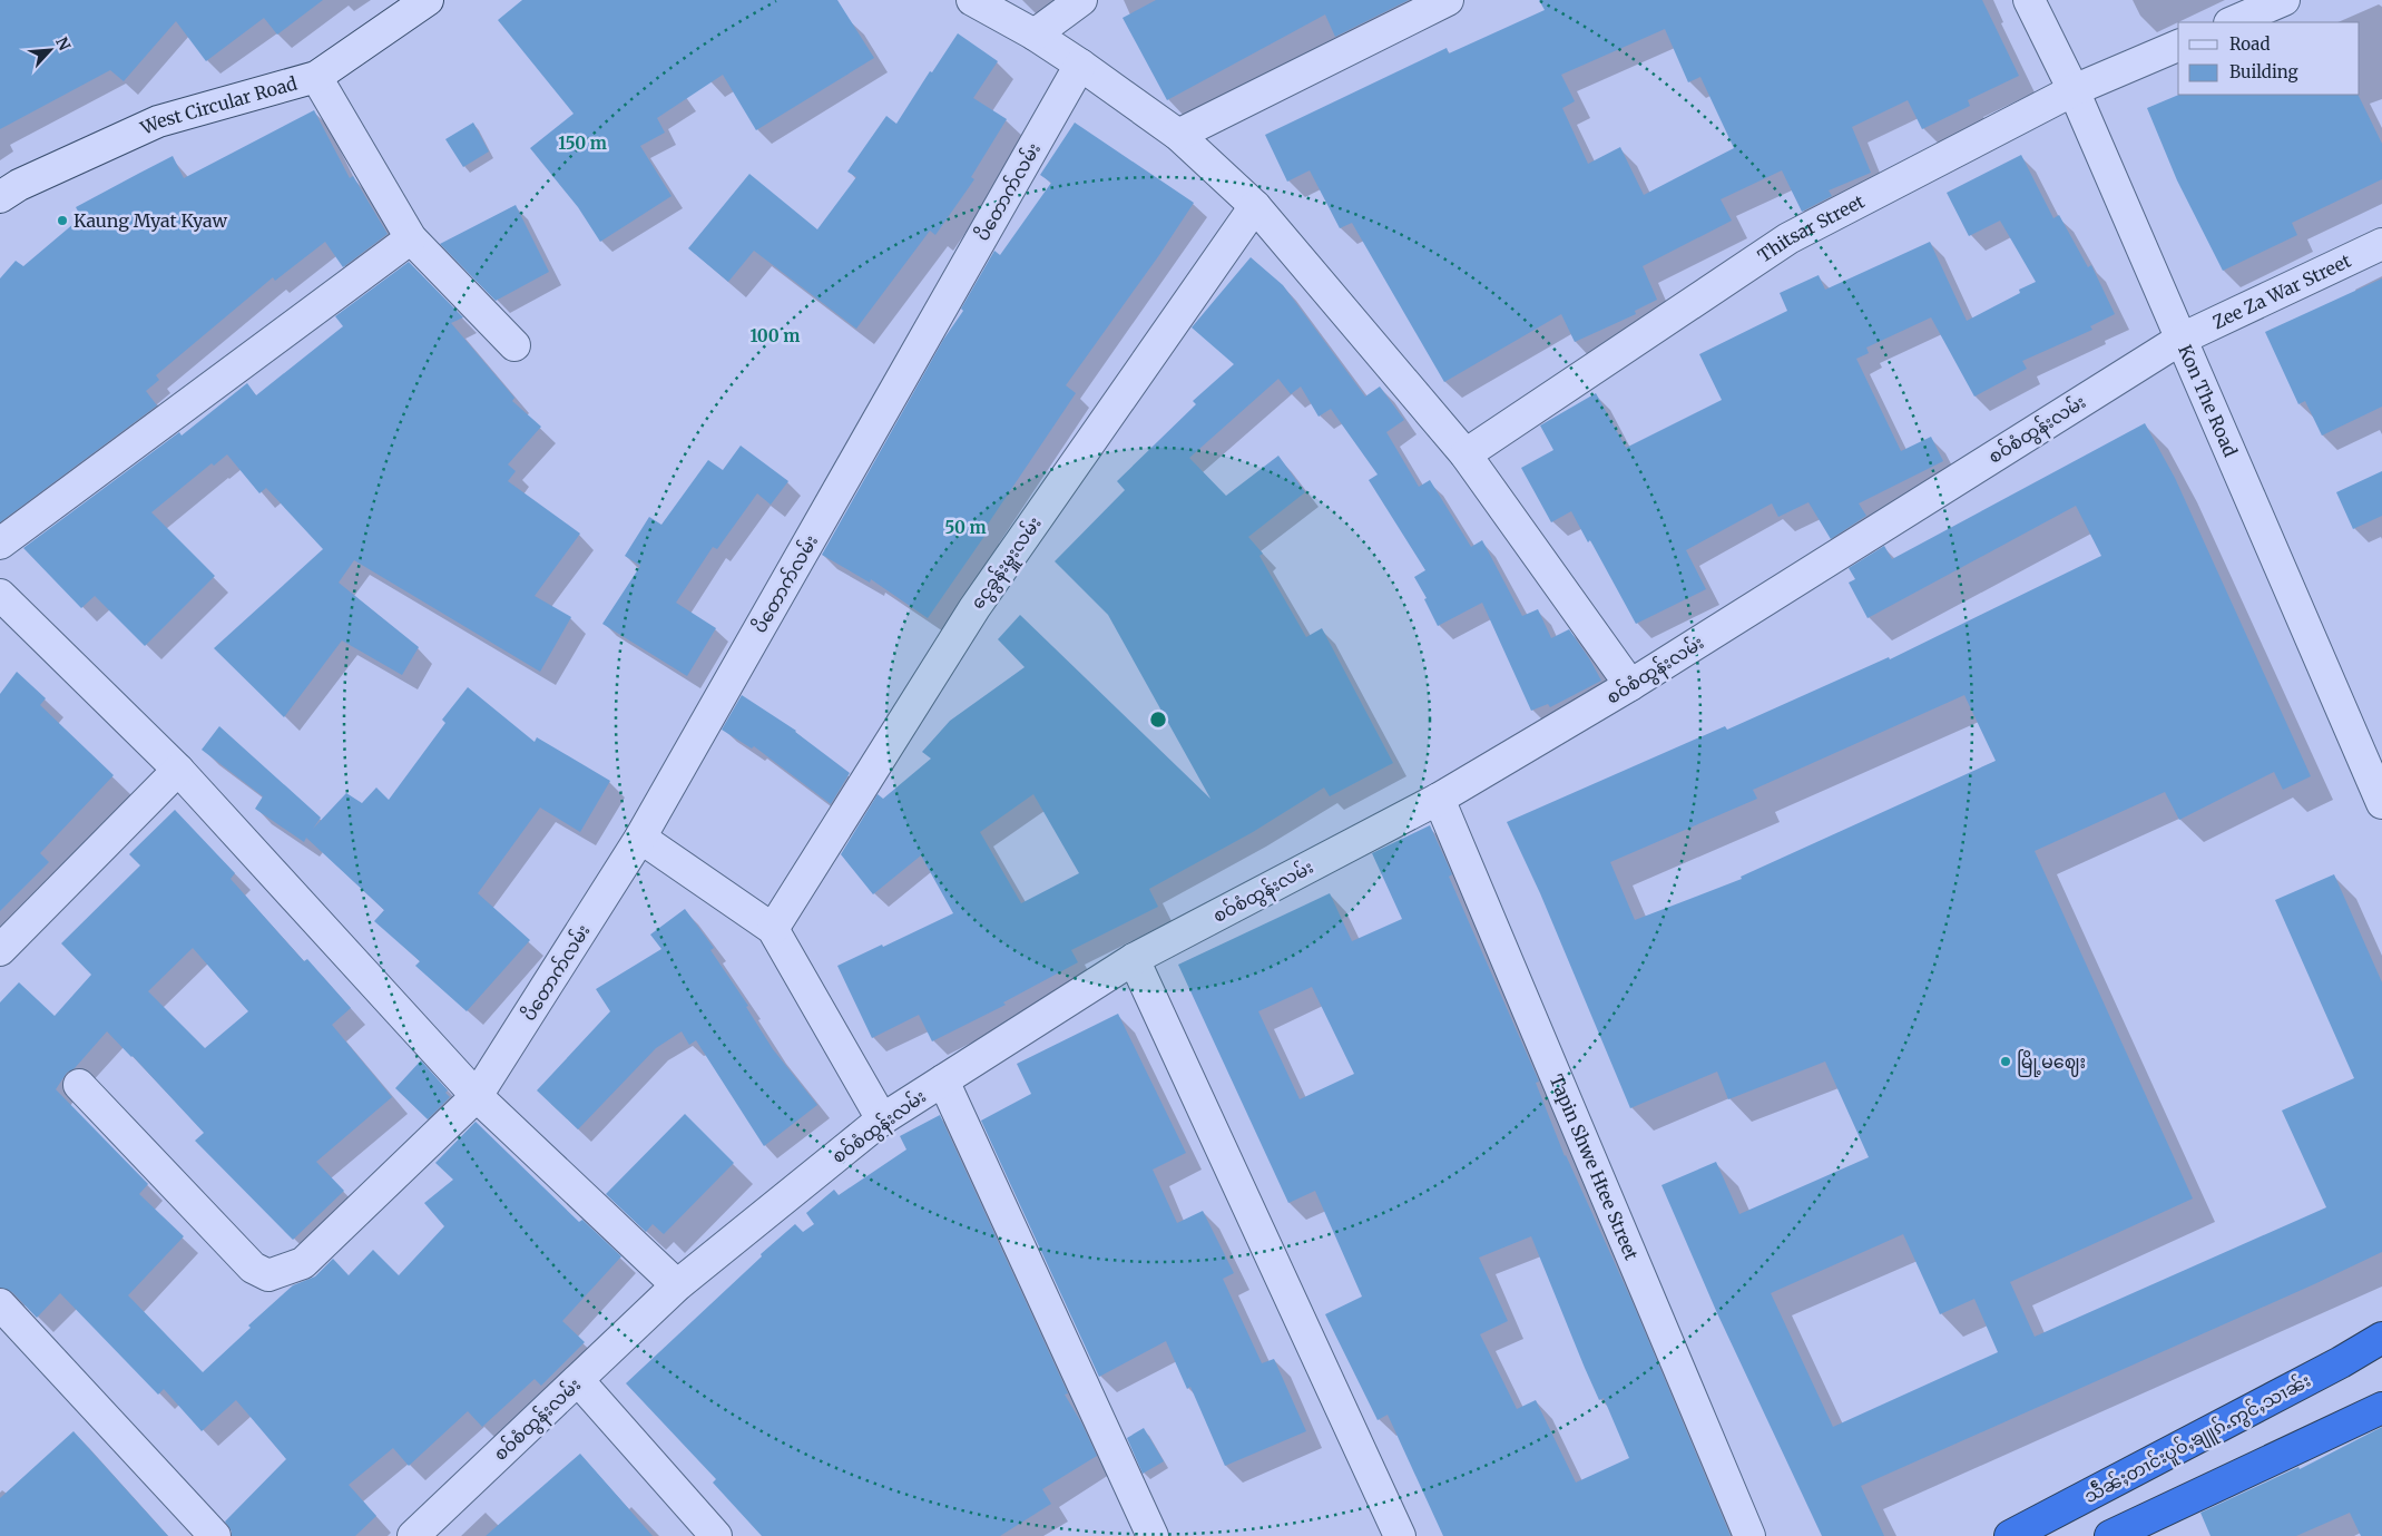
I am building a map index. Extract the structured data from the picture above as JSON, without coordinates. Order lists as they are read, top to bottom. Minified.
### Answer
{"streets":{"highway":["သဵႅၼ်ႈတၢင်းပူဝ်ႇၶျူၵ်ႉဢွင်ႇသၢၼ်း"],"street":["West Circular Road","ပိတောက်လမ်း","Thitsar Street","Zee Za War Street","Kon The Road","စဝ်စံထွန်းလမ်း","ငွေခွန်းမှူးလမ်း","Tapin Shwe Htee Street"]},"crossings":[["Thitsar Street","Kon The Road"],["Zee Za War Street","Kon The Road"],["Zee Za War Street","စဝ်စံထွန်းလမ်း"],["Kon The Road","စဝ်စံထွန်းလမ်း"],["စဝ်စံထွန်းလမ်း","Tapin Shwe Htee Street"]],"places":["Kaung Myat Kyaw","မြို့မဈေး"],"legend":["Road","Building"],"north":"top right","rings":["150 m","100 m","50 m"]}
